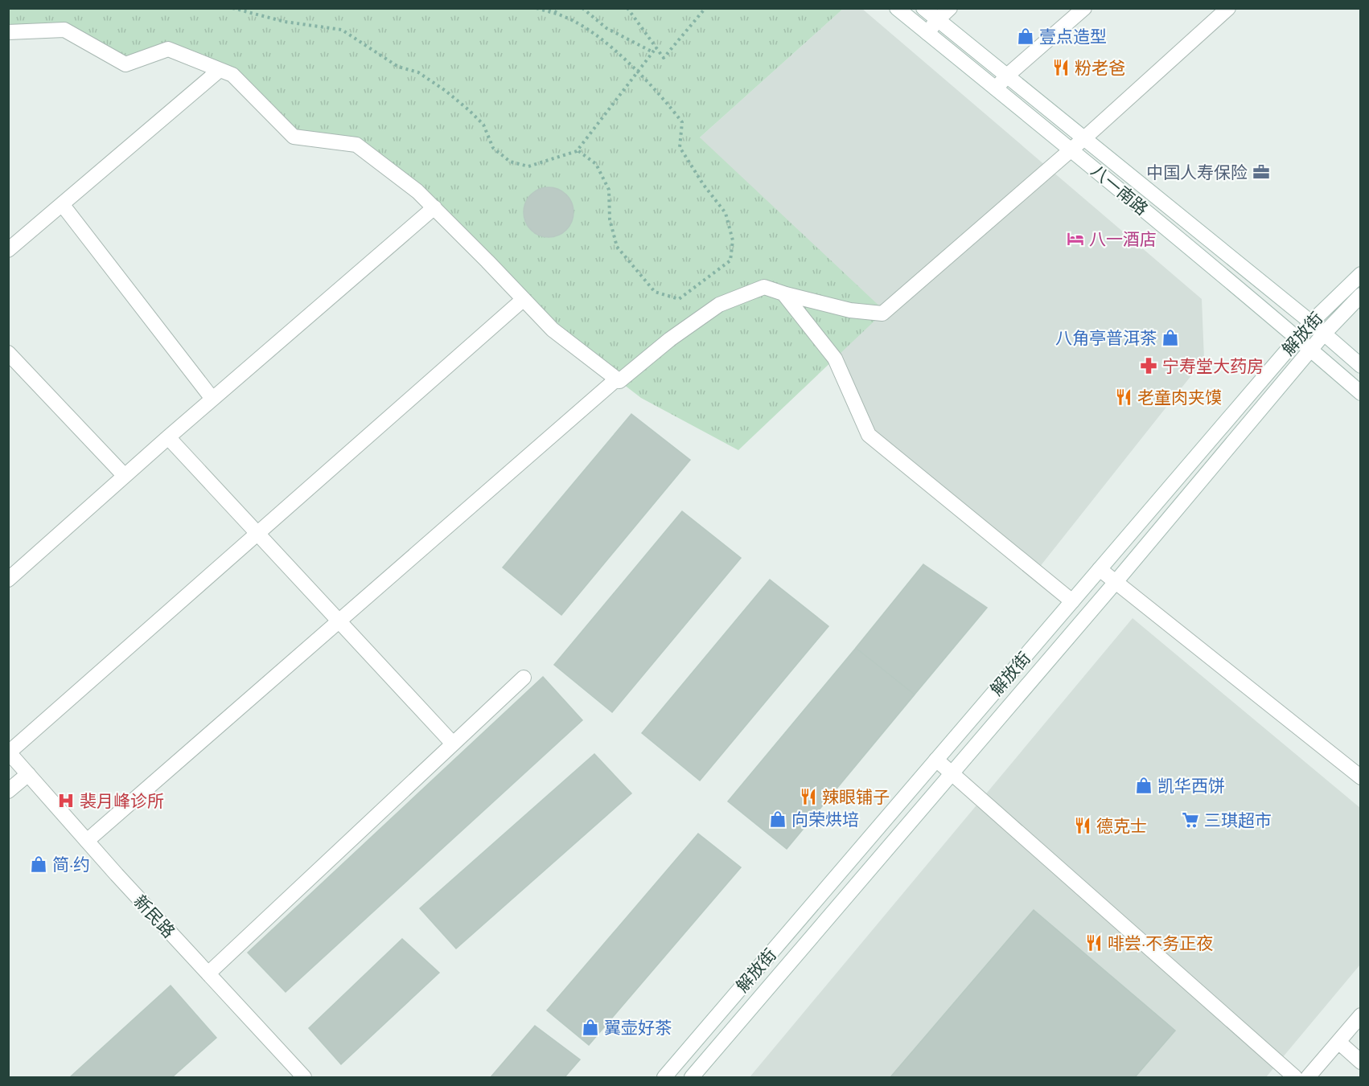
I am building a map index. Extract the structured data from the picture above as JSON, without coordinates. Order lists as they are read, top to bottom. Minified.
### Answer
{"streets":{"street":["八一南路","解放街","新民路"]},"crossings":[["八一南路","解放街"]],"places":{"shop":["壹点造型","八角亭普洱茶","凯华西饼","向荣烘培","简·约","翼壶好茶"],"restaurant":["粉老爸","老童肉夹馍","辣眼铺子","德克士","啡尝·不务正夜"],"office":["中国人寿保险"],"hotel":["八一酒店"],"pharmacy":["宁寿堂大药房"],"hospital":["裴月峰诊所"],"supermarket":["三琪超市"]}}
